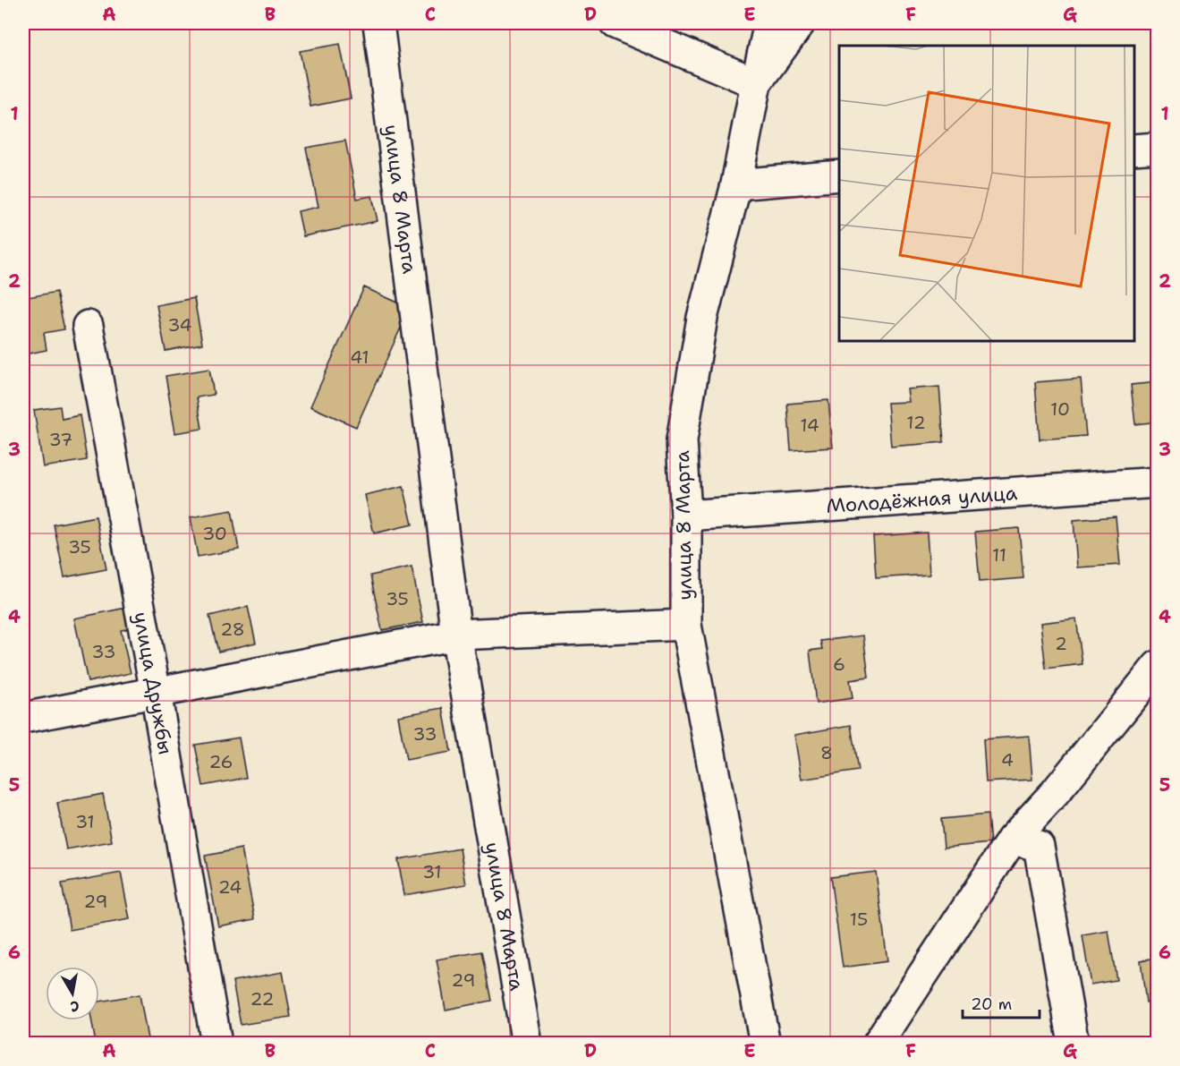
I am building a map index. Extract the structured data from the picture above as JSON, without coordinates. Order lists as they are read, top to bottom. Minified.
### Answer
{"streets":{"street":["улица 8 Марта","Молодёжная улица","улица Дружбы"]},"crossings":[["улица 8 Марта","Молодёжная улица"]],"house_numbers":["34","41","10","12","14","37","30","35","11","35","28","2","33","6","33","8","4","26","31","31","24","29","15","29","22"],"scale_bar":"20 m","north":"bottom","grid":{"columns":["A","B","C","D","E","F","G"],"rows":["1","2","3","4","5","6"]}}
